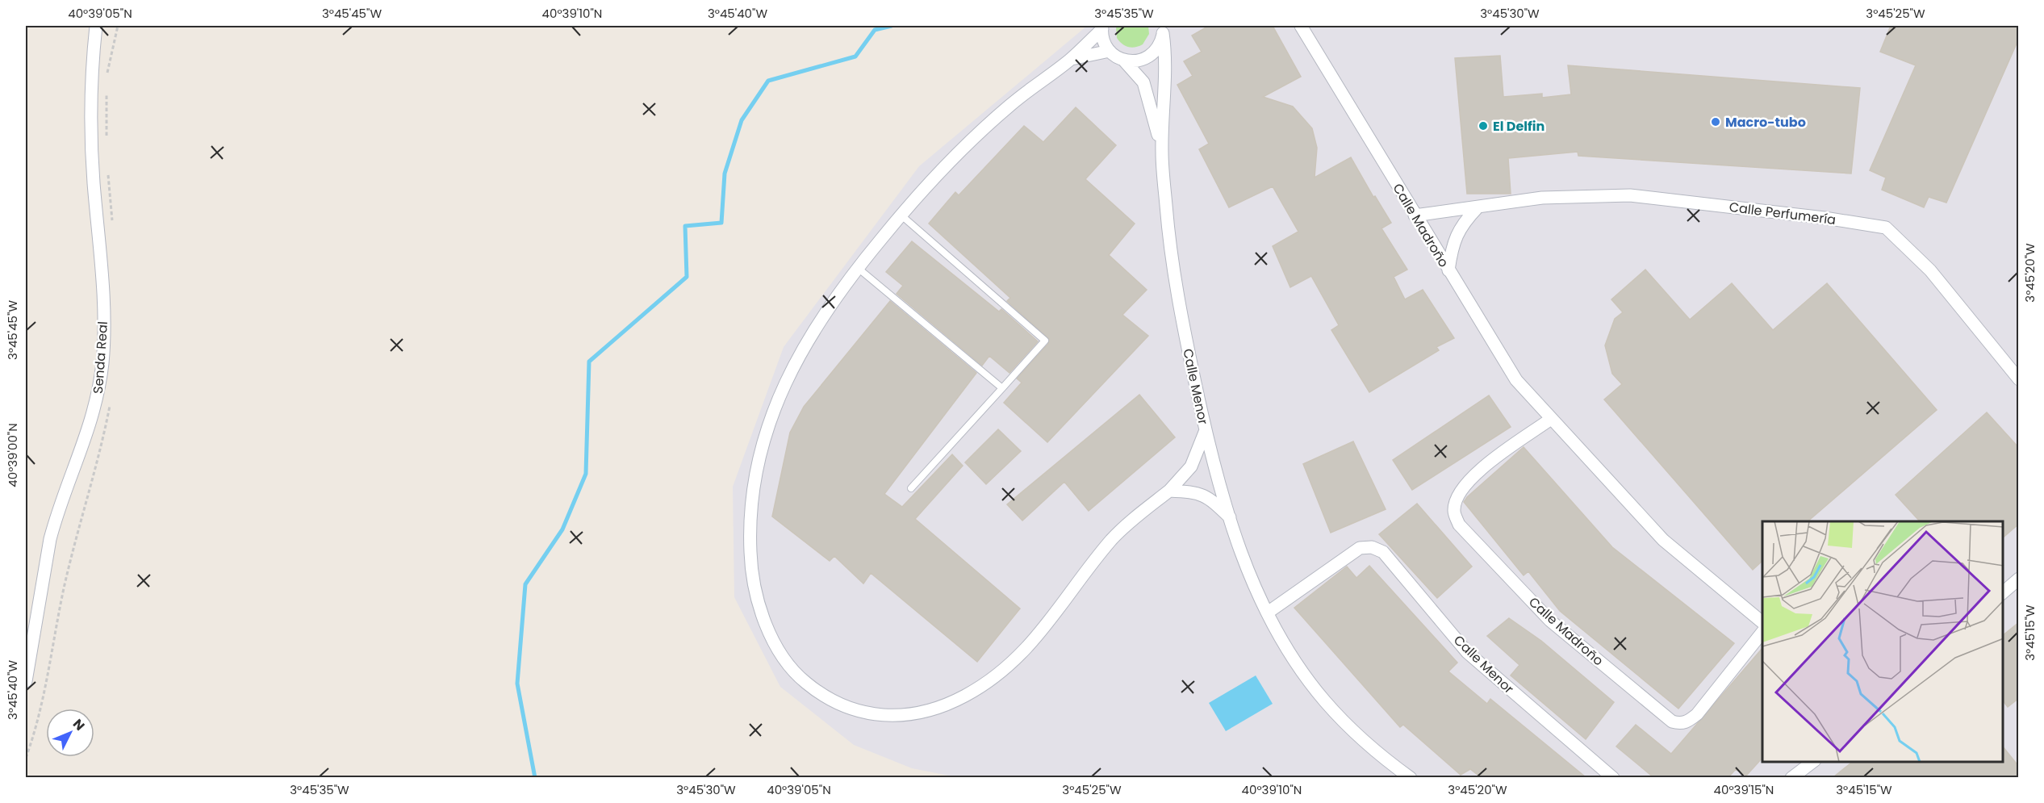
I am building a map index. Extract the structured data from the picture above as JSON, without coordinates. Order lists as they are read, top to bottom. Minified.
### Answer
{"streets":{"street":["Calle Perfumería","Calle Madroño","Senda Real","Calle Menor"]},"crossings":[["Calle Perfumería","Calle Madroño"]],"places":["Macro-tubo","El Delfin"],"north":"top right","coordinates":["40°39'05\"N","3°45'45\"W","40°39'10\"N","3°45'40\"W","3°45'35\"W","3°45'30\"W","3°45'25\"W","3°45'20\"W","40°39'00\"N","3°45'15\"W","40°39'15\"N"]}
